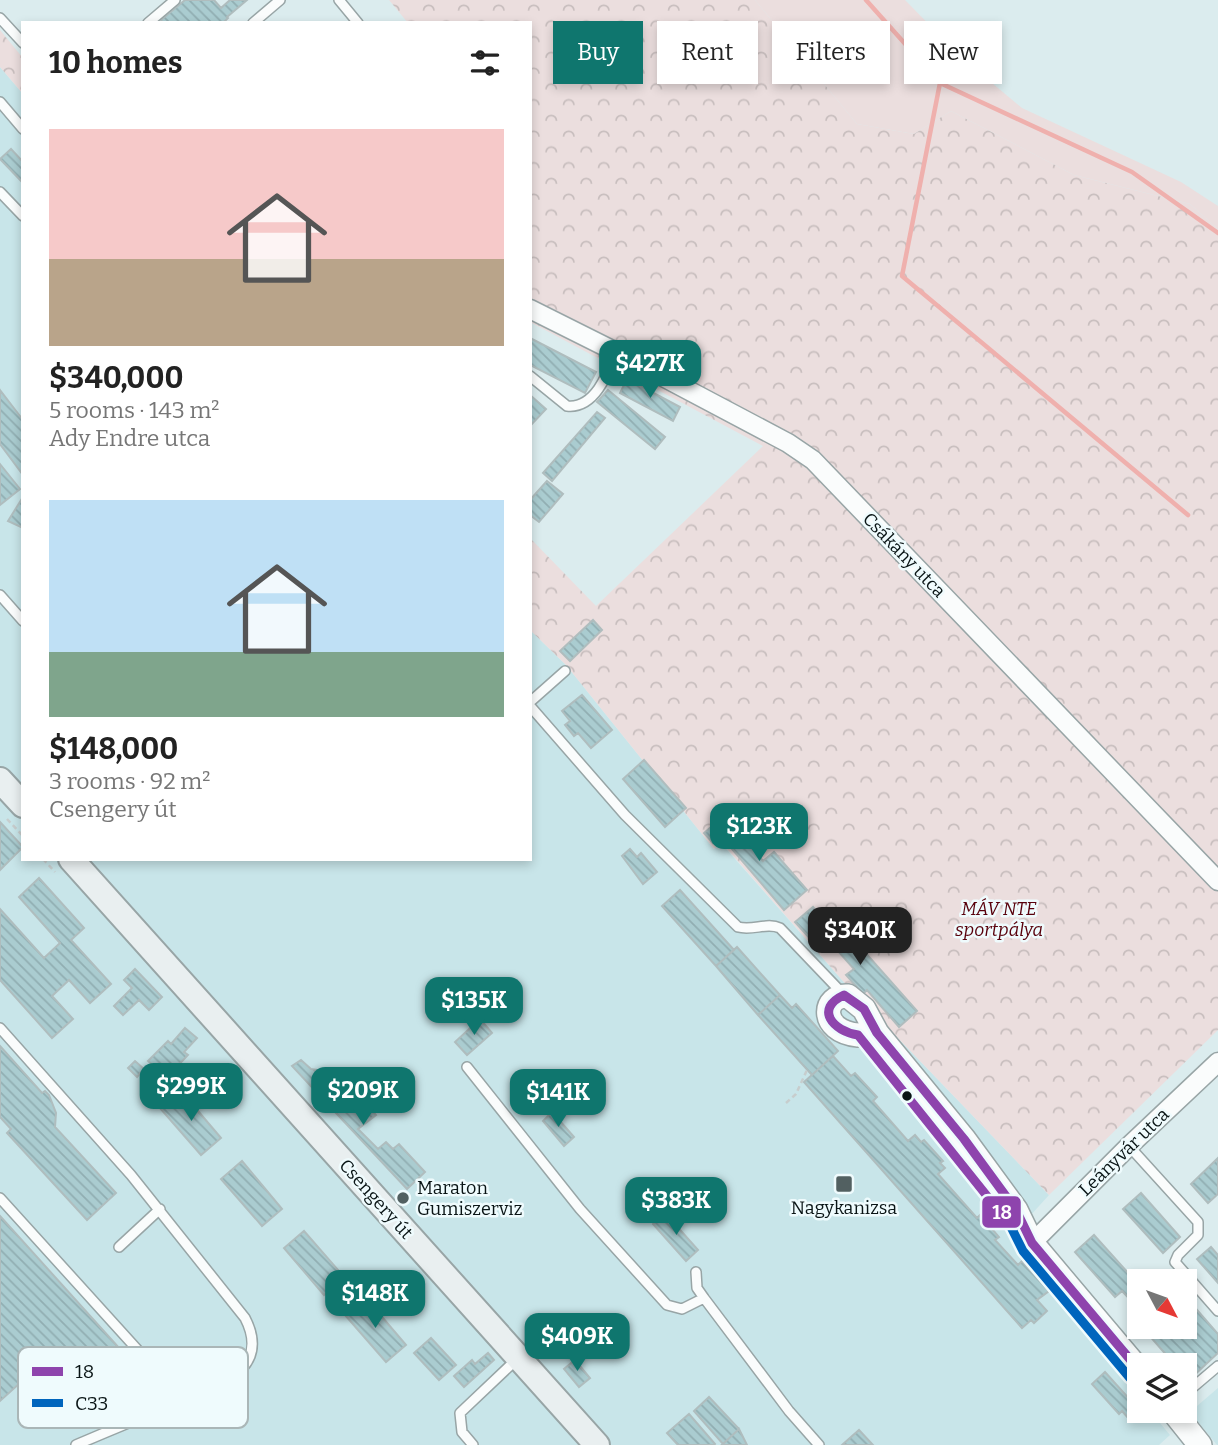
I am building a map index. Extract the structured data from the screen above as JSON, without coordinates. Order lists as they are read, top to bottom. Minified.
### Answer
{"streets":{"main road":["Csengery út"],"street":["Csákány utca","Leányvár utca"]},"parks":["MÁV NTE sportpálya"],"places":{"transit":["Nagykanizsa"],"other":["Maraton Gumiszerviz"]},"lines":["transit line 18","transit line C33"],"legend":["18","C33"],"north":"bottom right","page":{"chip":["Buy","Rent","Filters","New"],"heading":"10 homes","list":[{"name":"$340,000","note":"5 rooms · 143 m² · Ady Endre utca"},{"name":"$148,000","note":"3 rooms · 92 m² · Csengery út"}],"price":["$427K","$123K","$340K","$135K","$299K","$209K","$141K","$383K","$148K","$409K"]}}
